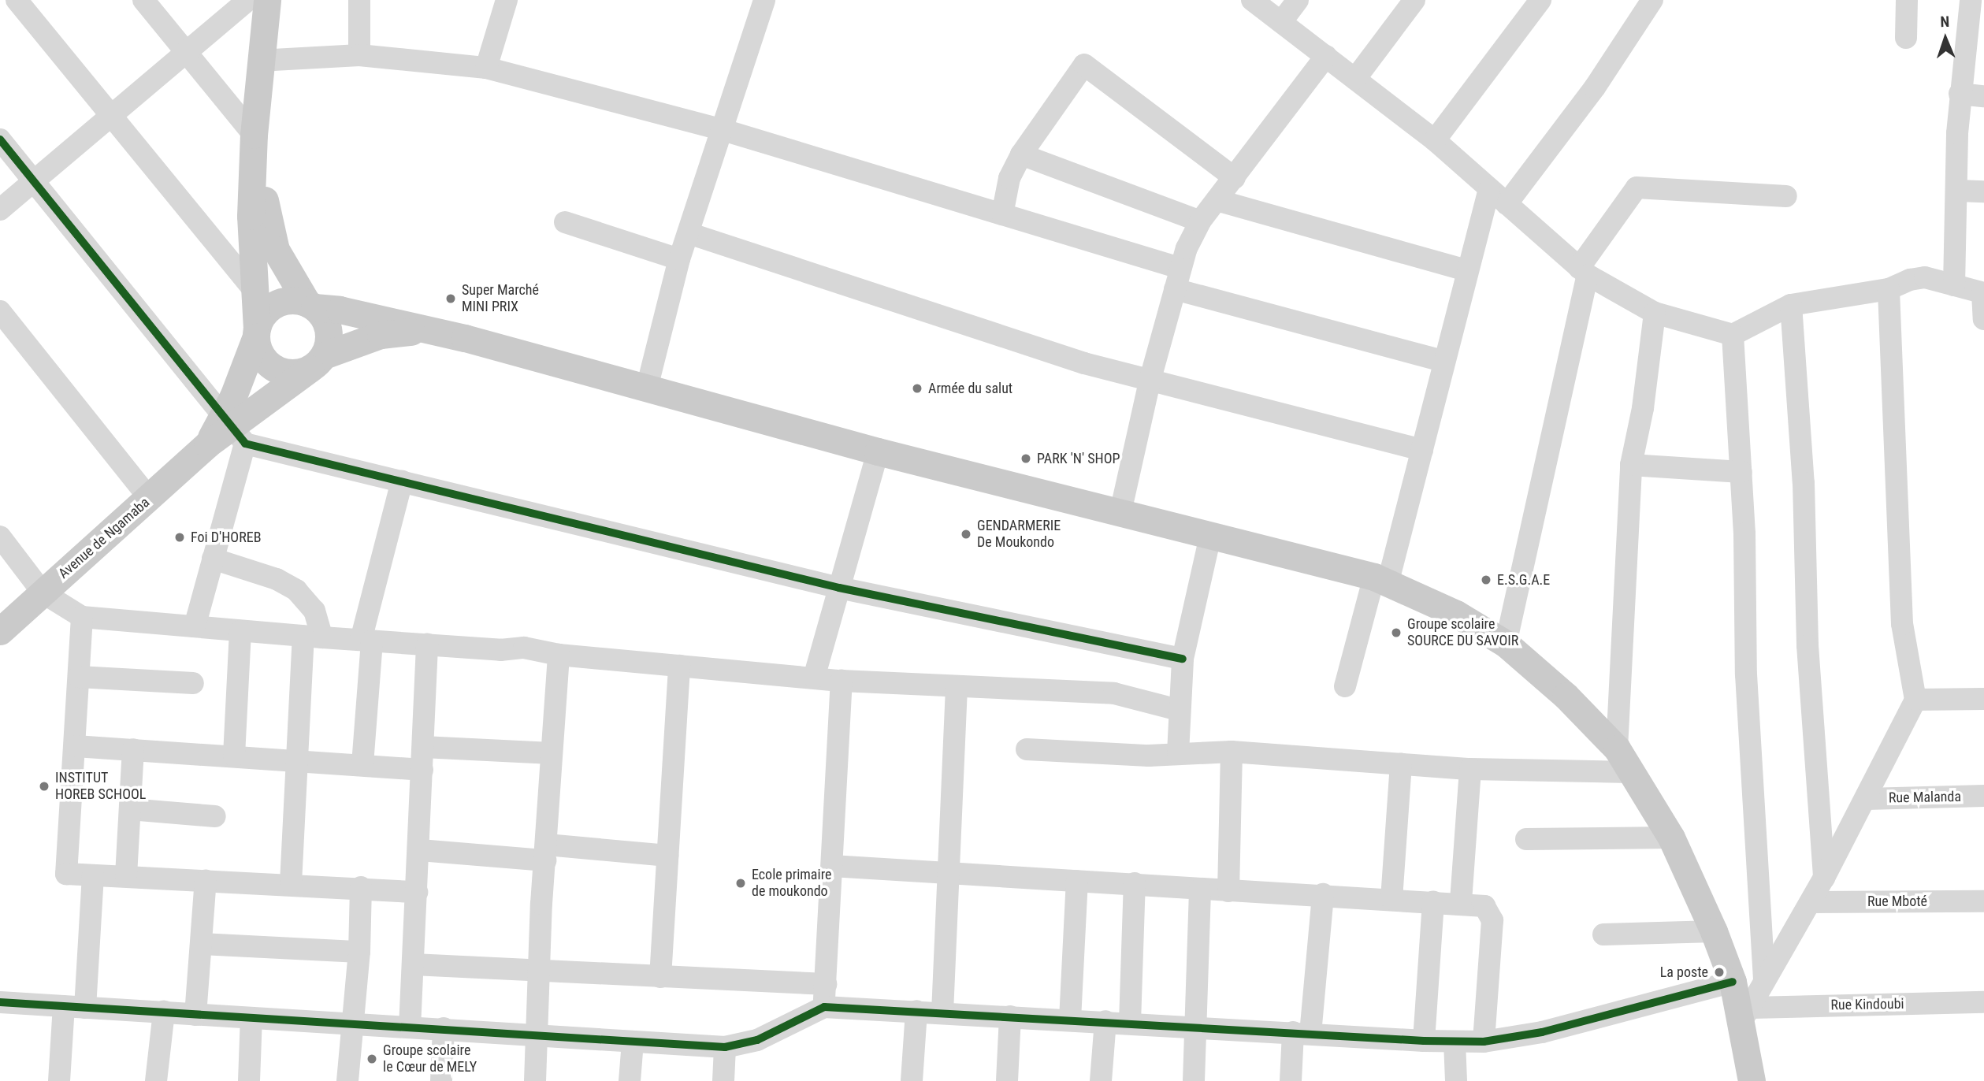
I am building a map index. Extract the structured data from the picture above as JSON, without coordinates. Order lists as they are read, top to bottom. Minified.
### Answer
{"streets":{"main road":["Avenue de Ngamaba"],"street":["Rue Malanda","Rue Mboté","Rue Kindoubi"]},"places":["Super Marché MINI PRIX","Armée du salut","PARK 'N' SHOP","GENDARMERIE De Moukondo","Foi D'HOREB","E.S.G.A.E","Groupe scolaire SOURCE DU SAVOIR","INSTITUT HOREB SCHOOL","Ecole primaire de moukondo","La poste","Groupe scolaire le Cœur de MELY"],"north":"top"}
